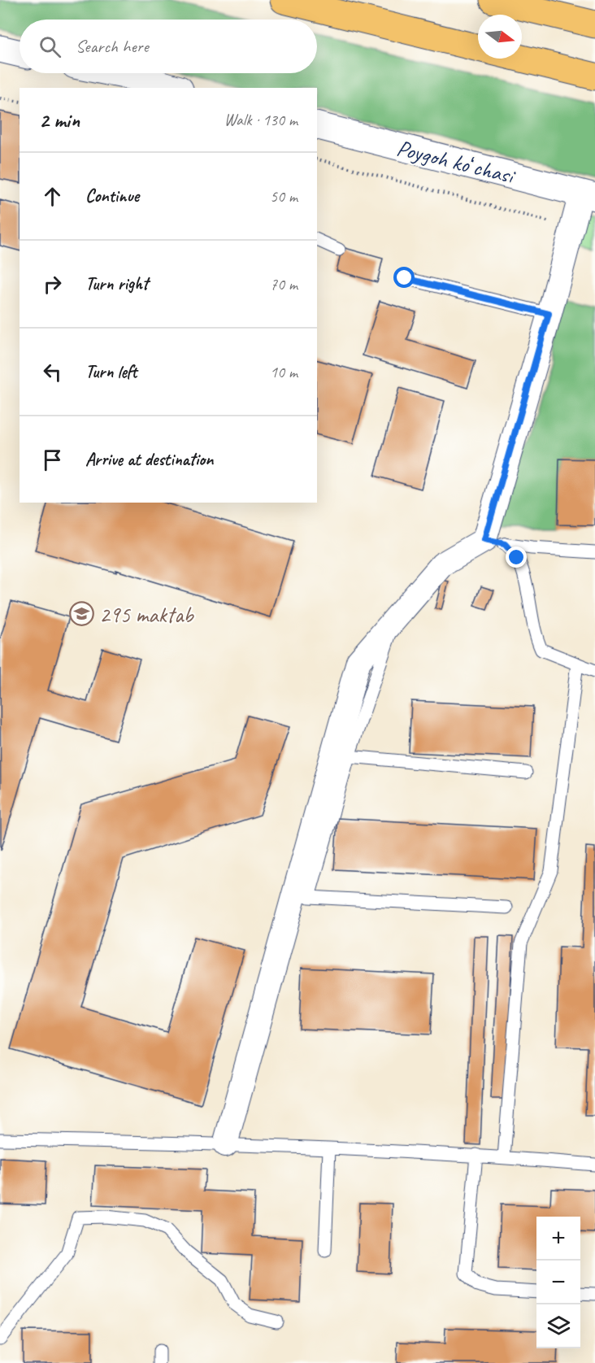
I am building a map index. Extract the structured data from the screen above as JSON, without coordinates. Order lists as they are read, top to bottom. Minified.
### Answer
{"streets":{"street":["Poygoh koʻchasi"]},"places":{"school or university":["295 maktab"]},"north":"right","page":{"search":"Search here","heading":["2 min","Walk · 130 m"],"list":[["Continue","50 m"],["Turn right","70 m"],["Turn left","10 m"],"Arrive at destination"],"map_buttons":["+","−"]}}
